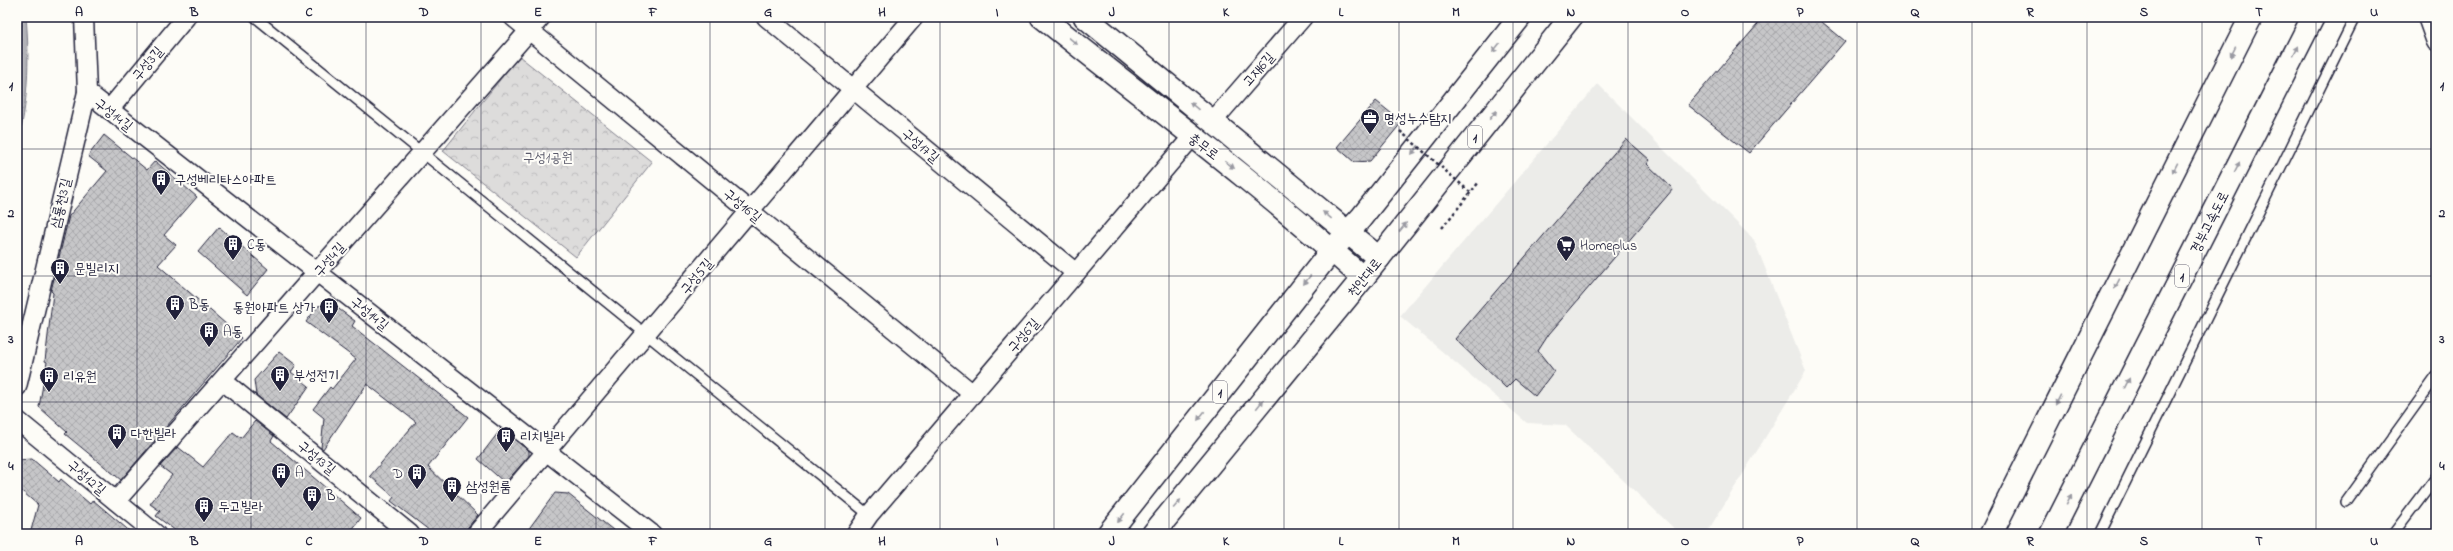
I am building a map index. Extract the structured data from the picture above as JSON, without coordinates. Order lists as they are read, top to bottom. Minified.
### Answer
{"streets":{"main road":["1","충무로","경부고속도로","천안대로"],"street":["구성3길","고재6길","구성14길","구성17길","삼룡천3길","구성16길","구성4길","구성5길","구성6길","구성13길","구성12길"]},"crossings":[["구성3길","구성14길"],["고재6길","충무로"],["구성14길","삼룡천3길"],["구성14길","구성4길"],["구성14길","구성5길"],["1","충무로"],["구성17길","구성5길"],["구성17길","구성6길"],["충무로","천안대로"],["충무로","구성6길"],["구성16길","구성4길"],["구성16길","구성5길"],["구성16길","구성6길"],["구성4길","구성13길"],["구성4길","구성12길"]],"parks":["구성1공원"],"places":{"office":["명성누수탐지"],"building":["구성베리타스아파트","C동","문빌리지","B동","동원아파트 상가","A동","부성전기","리유원","다한빌라","리치빌라","A","D","삼성원룸","B","두고빌라"],"supermarket":["Homeplus"]},"grid":{"columns":["A","B","C","D","E","F","G","H","I","J","K","L","M","N","O","P","Q","R","S","T","U"],"rows":["1","2","3","4"]}}
